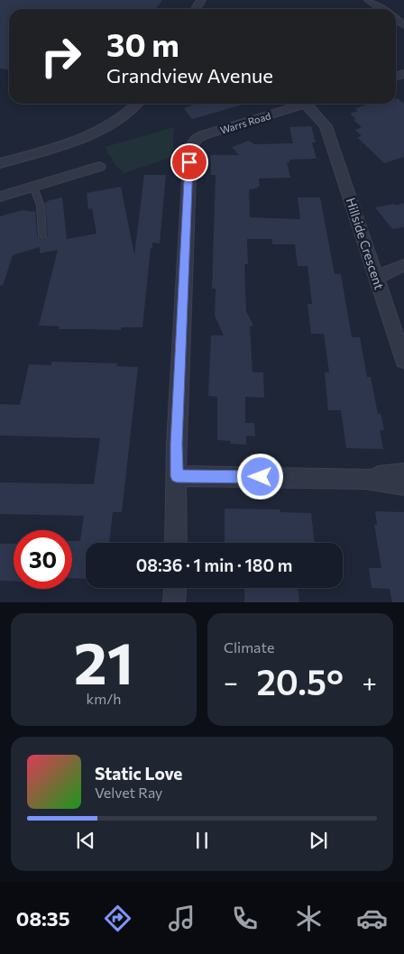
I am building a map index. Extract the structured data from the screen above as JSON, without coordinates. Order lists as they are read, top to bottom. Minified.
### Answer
{"streets":{"street":["Warrs Road","Hillside Crescent"]},"page":{"turn":["30 m","Grandview Avenue"],"limit":"30","trip":"08:36 · 1 min · 180 m","tile":[["21","km/h"],"Climate"],"heat":["−","20.5°","+"],"song":["Static Love","Velvet Ray"],"tabs":"08:35"}}
